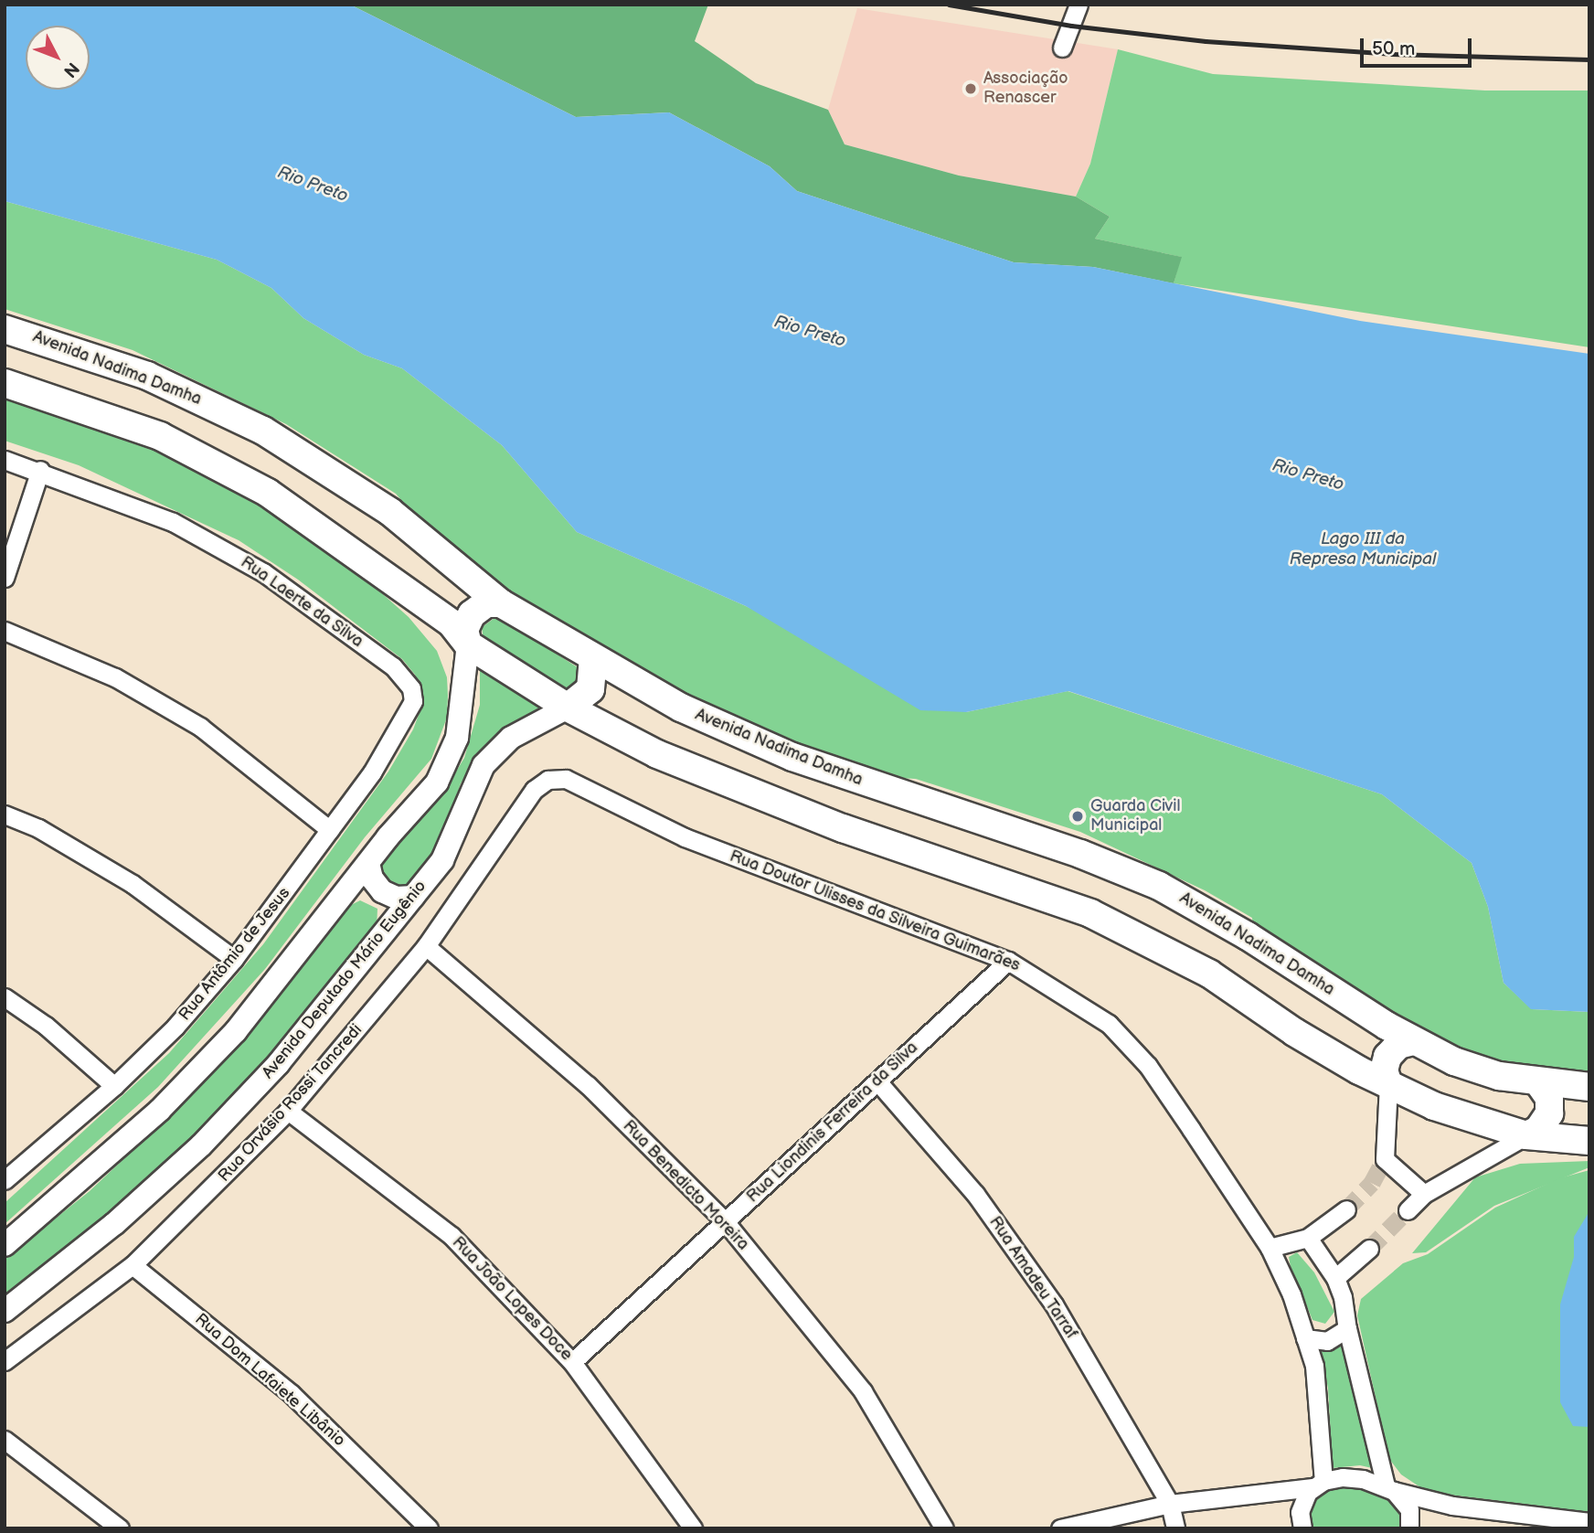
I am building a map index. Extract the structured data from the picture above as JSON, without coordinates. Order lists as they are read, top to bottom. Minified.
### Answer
{"streets":{"main road":["Avenida Nadima Damha"],"street":["Rua Laerte da Silva","Rua Doutor Ulisses da Silveira Guimarães","Rua Antômio de Jesus","Avenida Deputado Mário Eugênio","Rua Orvásio Rossi Tancredi","Rua Liondinis Ferreira da Silva","Rua Benedicto Moreira","Rua Amadeu Tarraf","Rua João Lopes Doce","Rua Dom Lafaiete Libânio"]},"crossings":[["Rua Laerte da Silva","Rua Antômio de Jesus"],["Rua Doutor Ulisses da Silveira Guimarães","Rua Orvásio Rossi Tancredi"],["Rua Doutor Ulisses da Silveira Guimarães","Rua Liondinis Ferreira da Silva"],["Rua Orvásio Rossi Tancredi","Rua Benedicto Moreira"],["Rua Orvásio Rossi Tancredi","Rua João Lopes Doce"],["Rua Orvásio Rossi Tancredi","Rua Dom Lafaiete Libânio"],["Rua Liondinis Ferreira da Silva","Rua Benedicto Moreira"],["Rua Liondinis Ferreira da Silva","Rua Amadeu Tarraf"],["Rua Liondinis Ferreira da Silva","Rua João Lopes Doce"]],"water":["Rio Preto","Lago III da Represa Municipal"],"places":["Associação Renascer","Guarda Civil Municipal"],"scale_bar":"50 m","north":"bottom right"}
